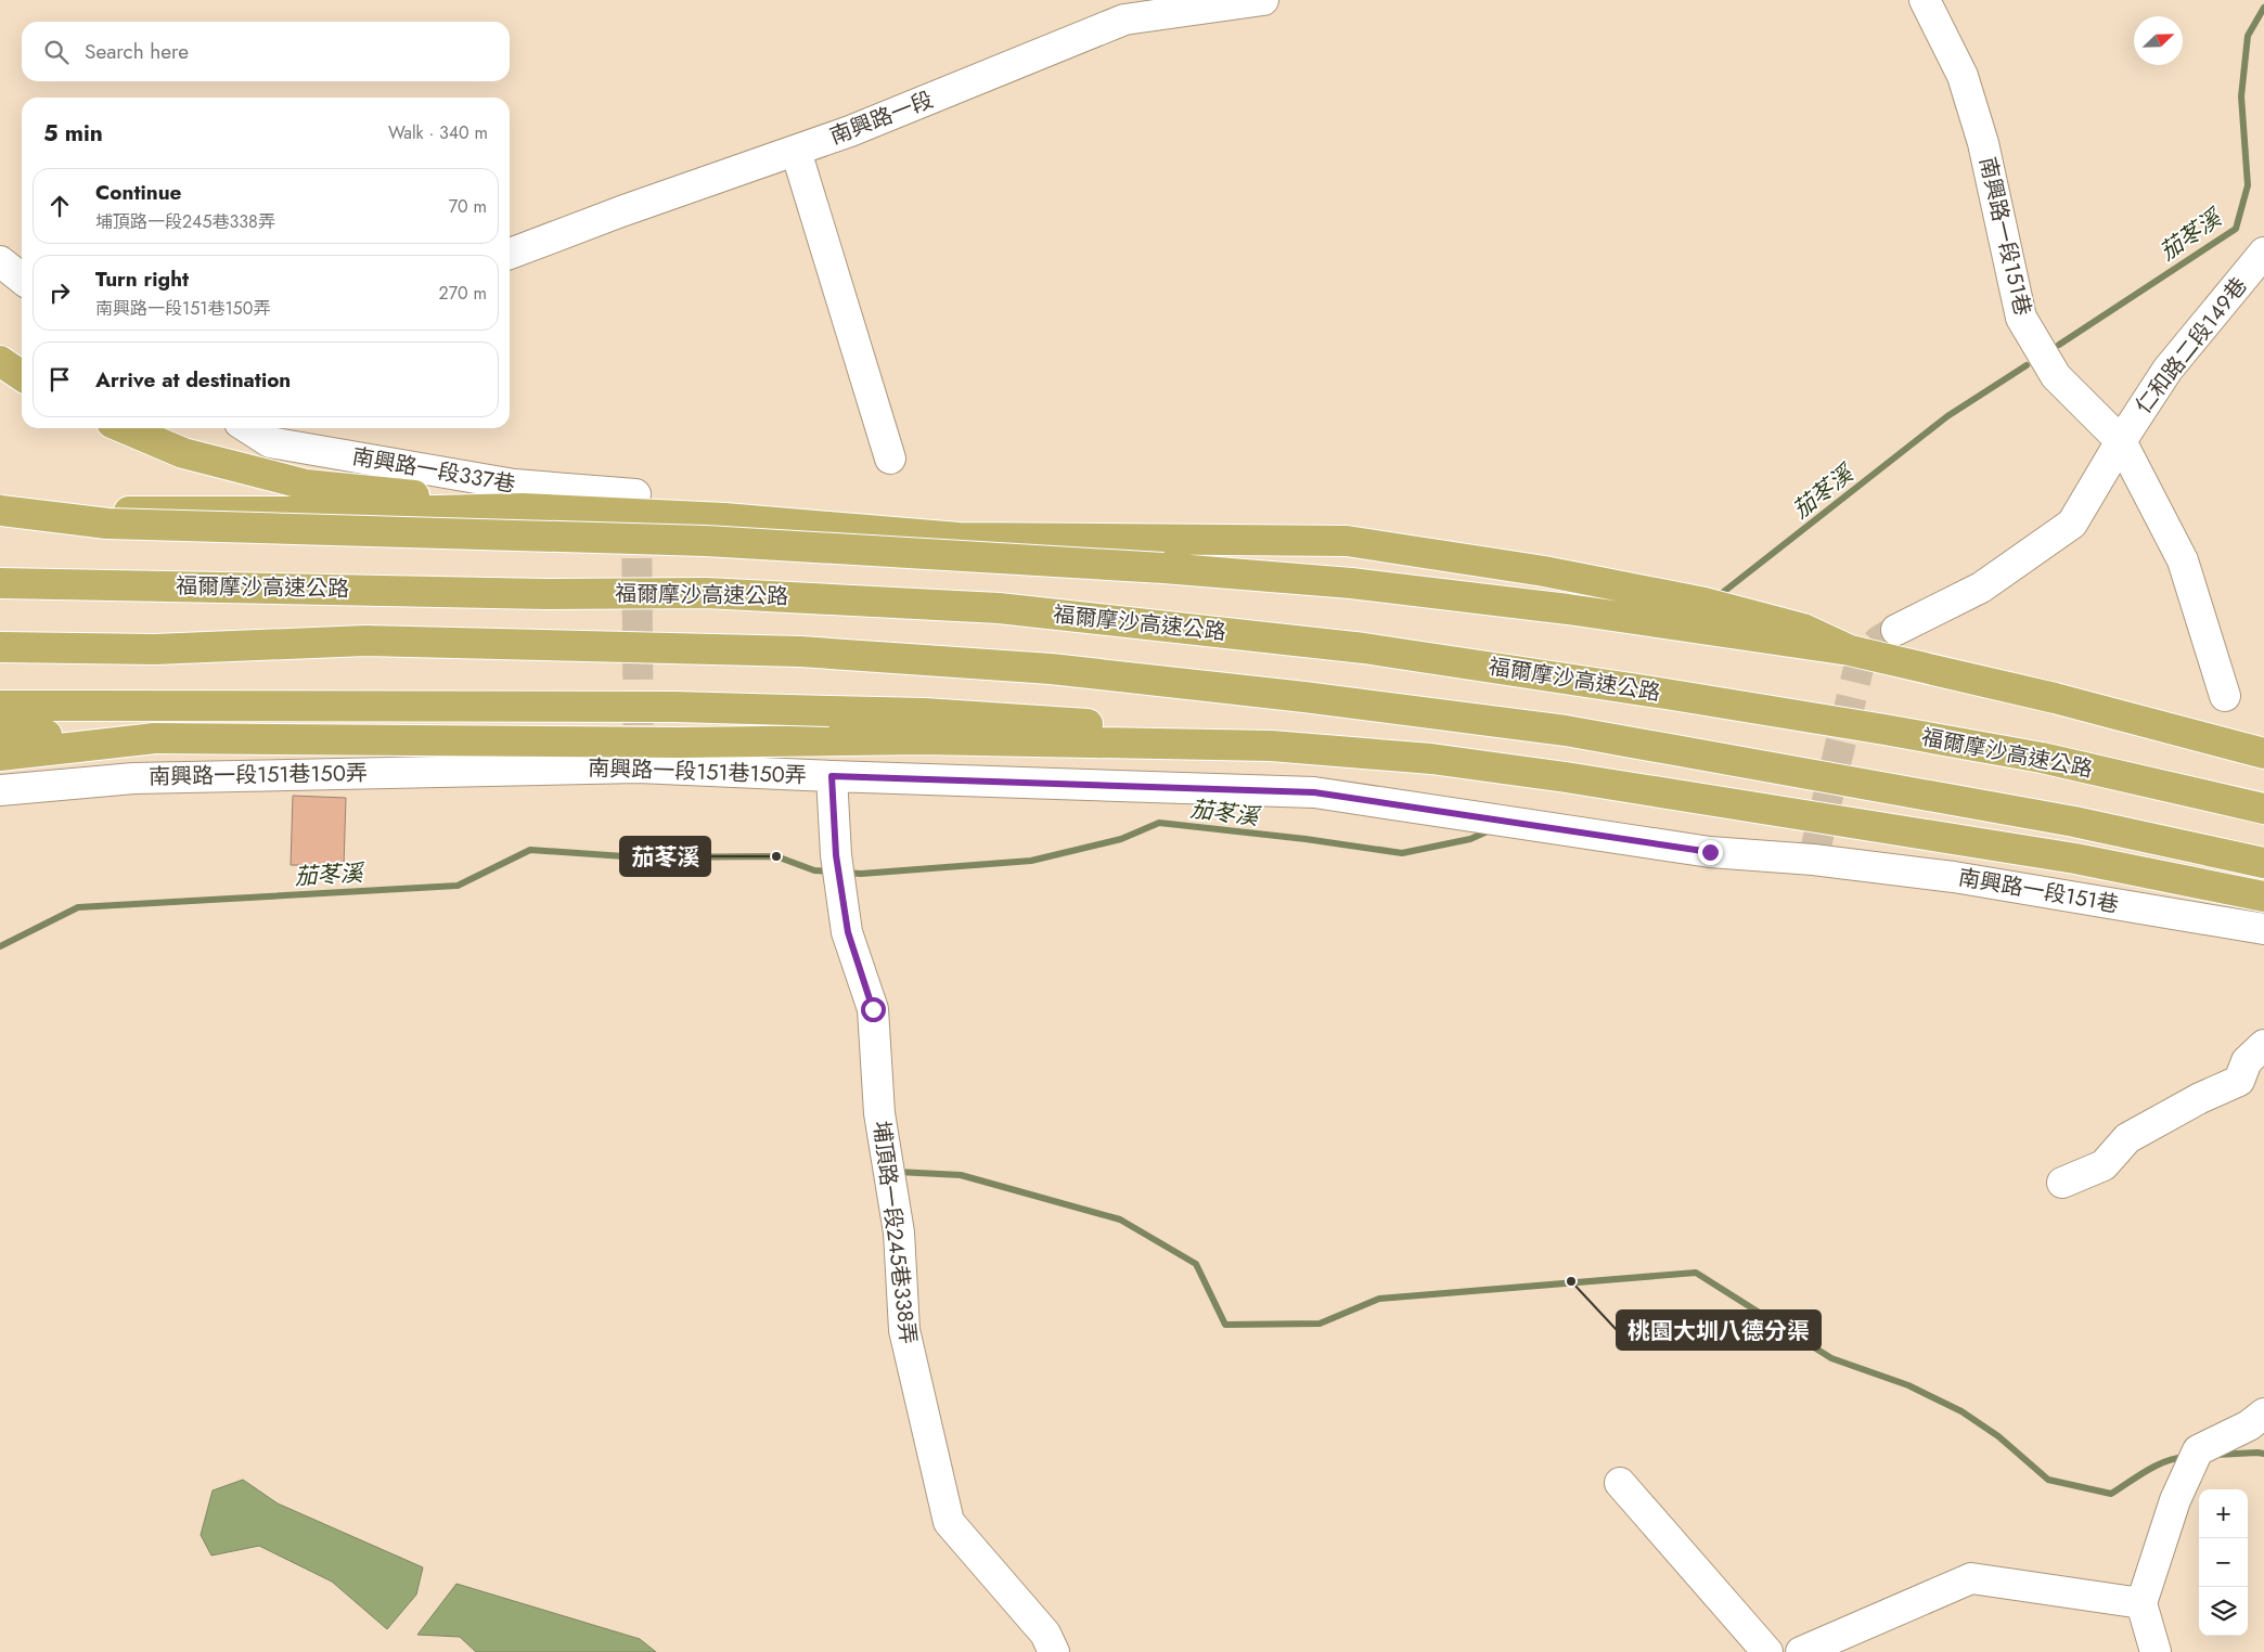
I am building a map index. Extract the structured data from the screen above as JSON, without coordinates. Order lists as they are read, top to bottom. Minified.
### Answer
{"streets":{"highway":["福爾摩沙高速公路"],"street":["南興路一段","南興路一段151巷","仁和路二段149巷","南興路一段337巷","南興路一段151巷150弄","埔頂路一段245巷338弄"]},"crossings":[["南興路一段151巷","仁和路二段149巷"],["南興路一段151巷","南興路一段151巷150弄"],["南興路一段151巷150弄","埔頂路一段245巷338弄"]],"water":["茄苳溪"],"places":["茄苳溪","桃園大圳八德分渠"],"north":"top right","page":{"search":"Search here","heading":["5 min","Walk · 340 m"],"list":[["Continue","埔頂路一段245巷338弄","70 m"],["Turn right","南興路一段151巷150弄","270 m"],"Arrive at destination"],"map_buttons":["+","−"]}}
